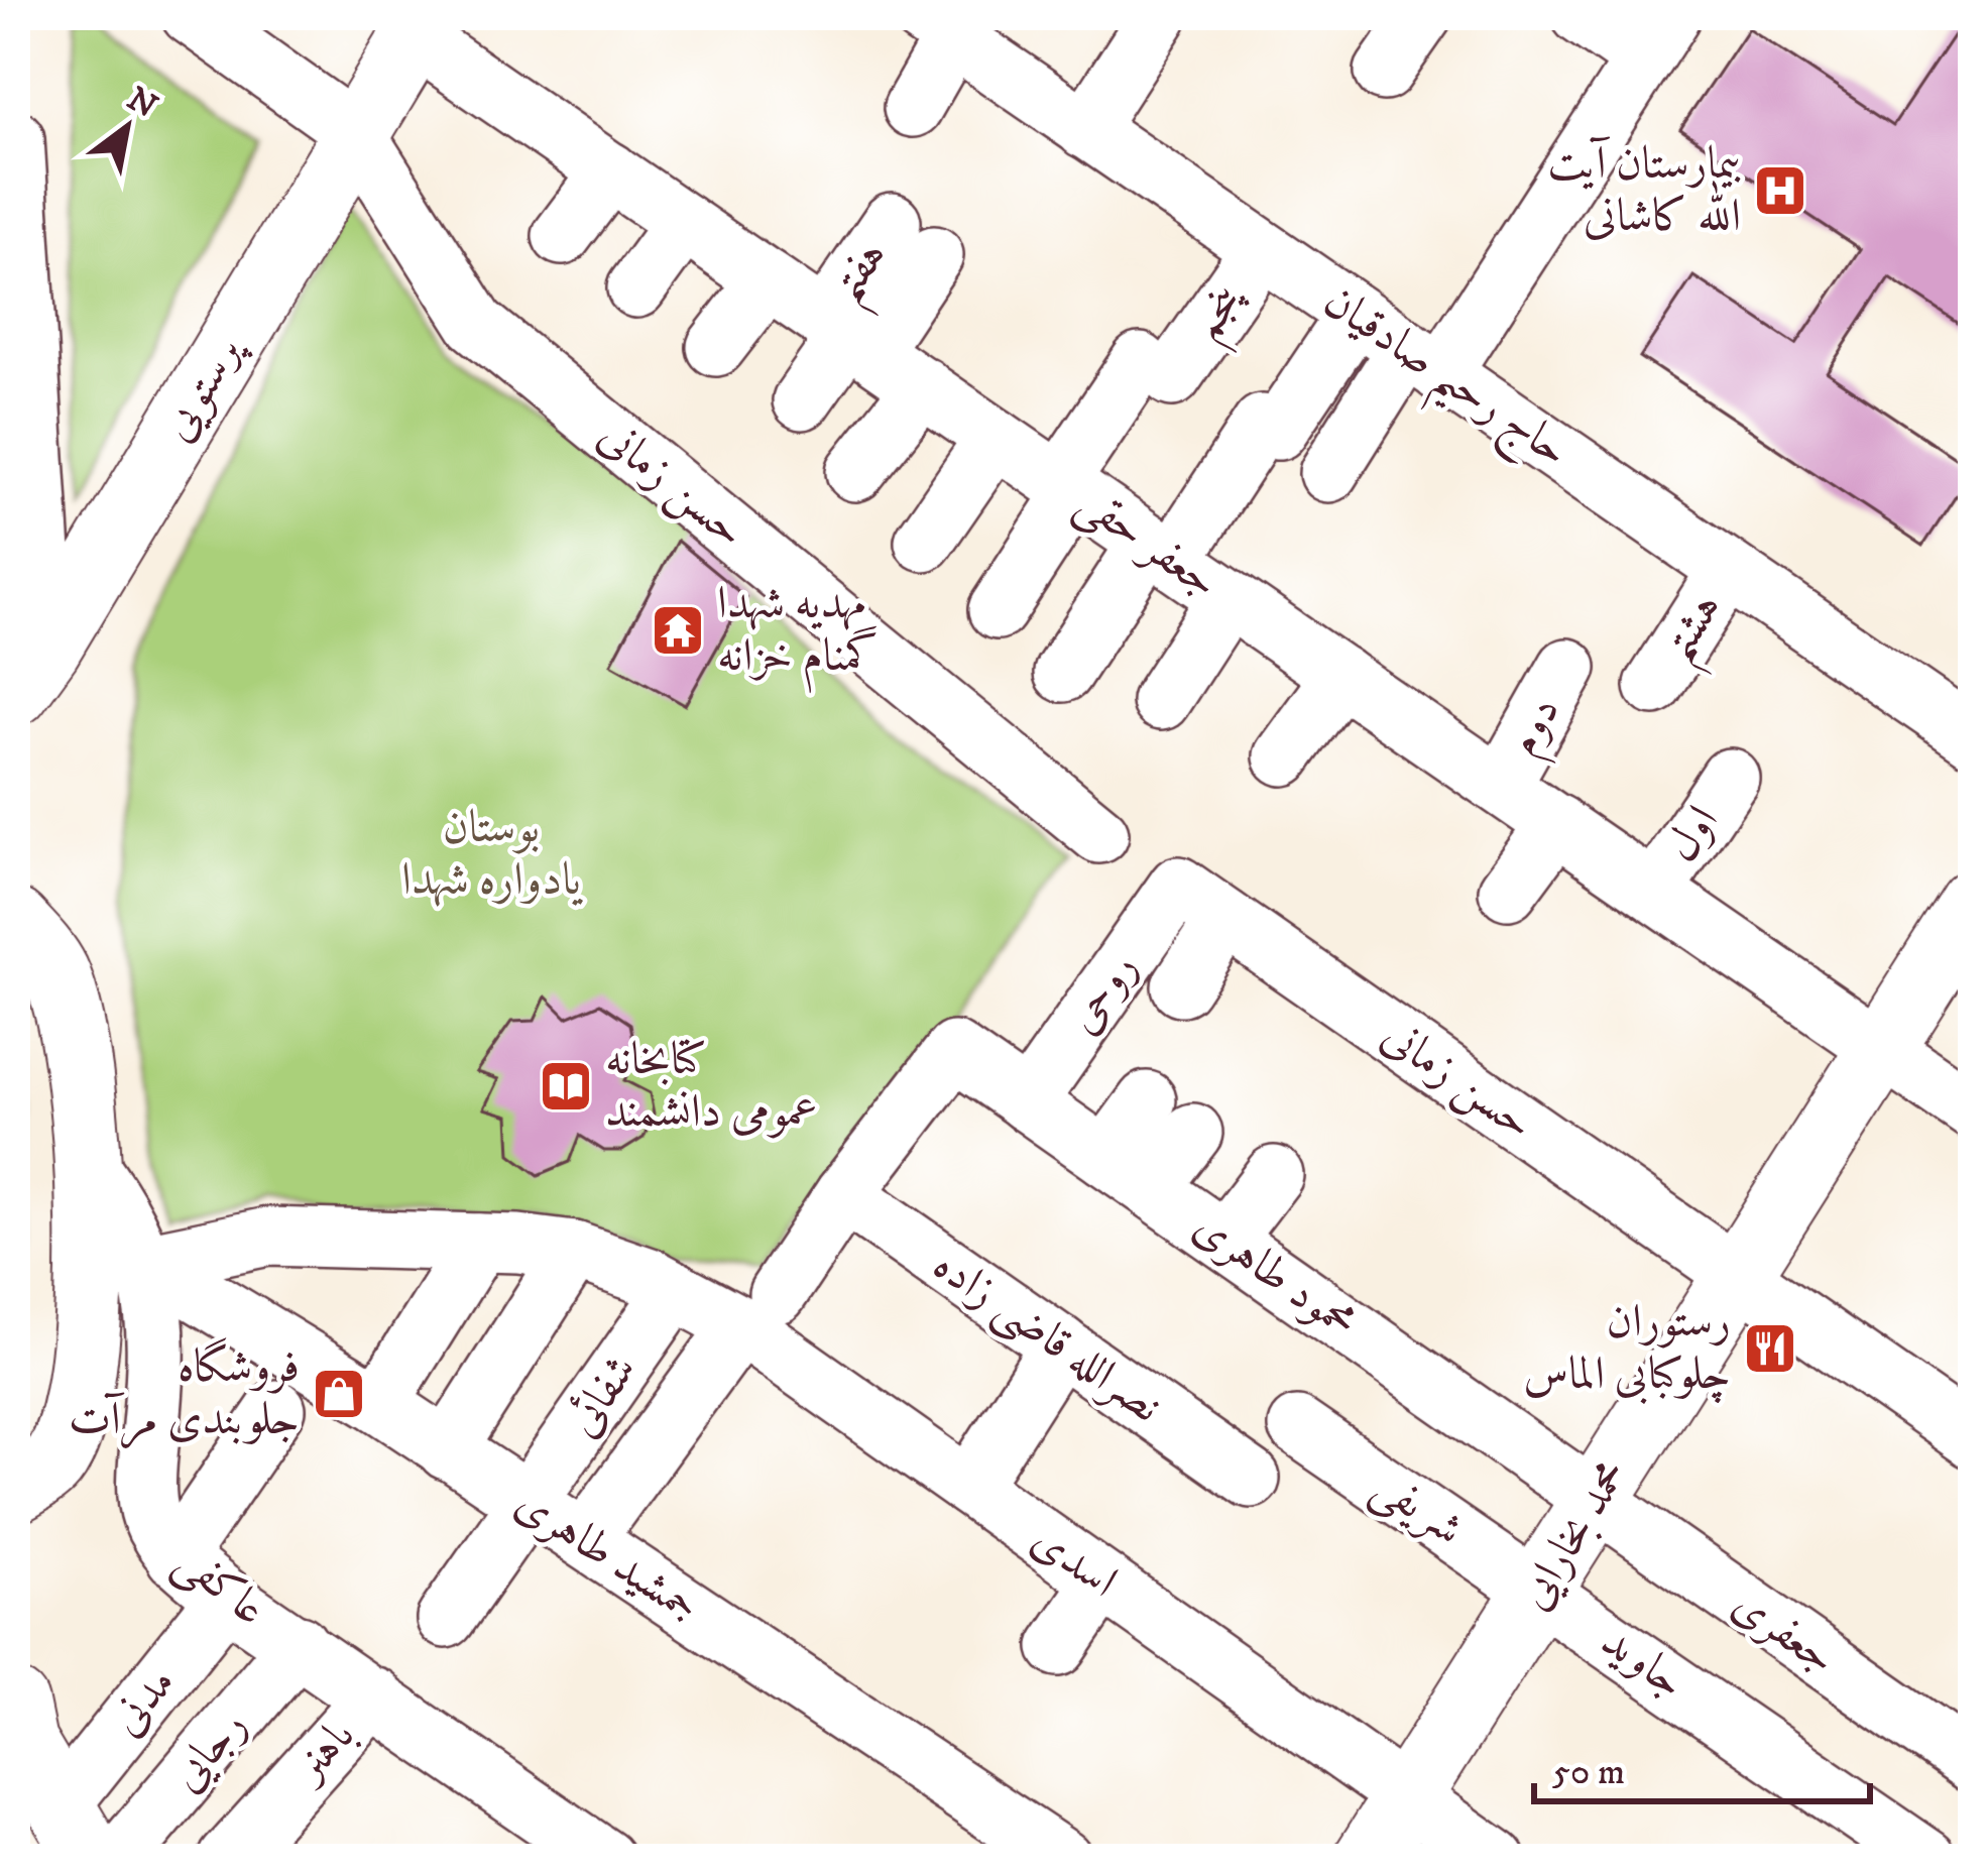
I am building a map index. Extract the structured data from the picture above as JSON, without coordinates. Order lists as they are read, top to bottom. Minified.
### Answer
{"streets":{"main road":["پرستویی","محمد بخارایی"],"street":["هفتم","پنجم","حاج رحیم صادقیان","حسن زمانی","جعفر حقی","هشتم","دوم","اول","روحی","محمود طاهری","نصرالله قاضی زاده","شفائی","شریفی","جمشید طاهری","اسدی","عاکفی","جعفری","جاوید","مدنی","رجایی","باهنر"]},"crossings":[["هفتم","جعفر حقی"],["پنجم","حاج رحیم صادقیان"],["پنجم","جعفر حقی"],["حاج رحیم صادقیان","هشتم"],["پرستویی","حسن زمانی"],["پرستویی","جعفر حقی"],["حسن زمانی","روحی"],["حسن زمانی","محمد بخارایی"],["جعفر حقی","دوم"],["جعفر حقی","اول"],["جعفر حقی","محمد بخارایی"],["روحی","محمود طاهری"],["محمود طاهری","نصرالله قاضی زاده"],["محمود طاهری","محمد بخارایی"],["محمود طاهری","جعفری"],["شفائی","جمشید طاهری"],["شفائی","اسدی"],["شریفی","محمد بخارایی"],["شریفی","جاوید"],["محمد بخارایی","اسدی"],["محمد بخارایی","جعفری"],["محمد بخارایی","جاوید"],["جمشید طاهری","اسدی"],["جمشید طاهری","عاکفی"],["اسدی","عاکفی"],["عاکفی","مدنی"],["عاکفی","رجایی"],["عاکفی","باهنر"]],"parks":["بوستان یادواره شهدا"],"places":{"hospital":["بیمارستان آیت الله کاشانی"],"temple":["مهدیه شهدا گمنام خزانه"],"library":["کتابخانه عمومی دانشمند"],"restaurant":["رستوران چلوکبابی الماس"],"shop":["فروشگاه جلوبندی مرآت"]},"scale_bar":"50 m","north":"top right"}
